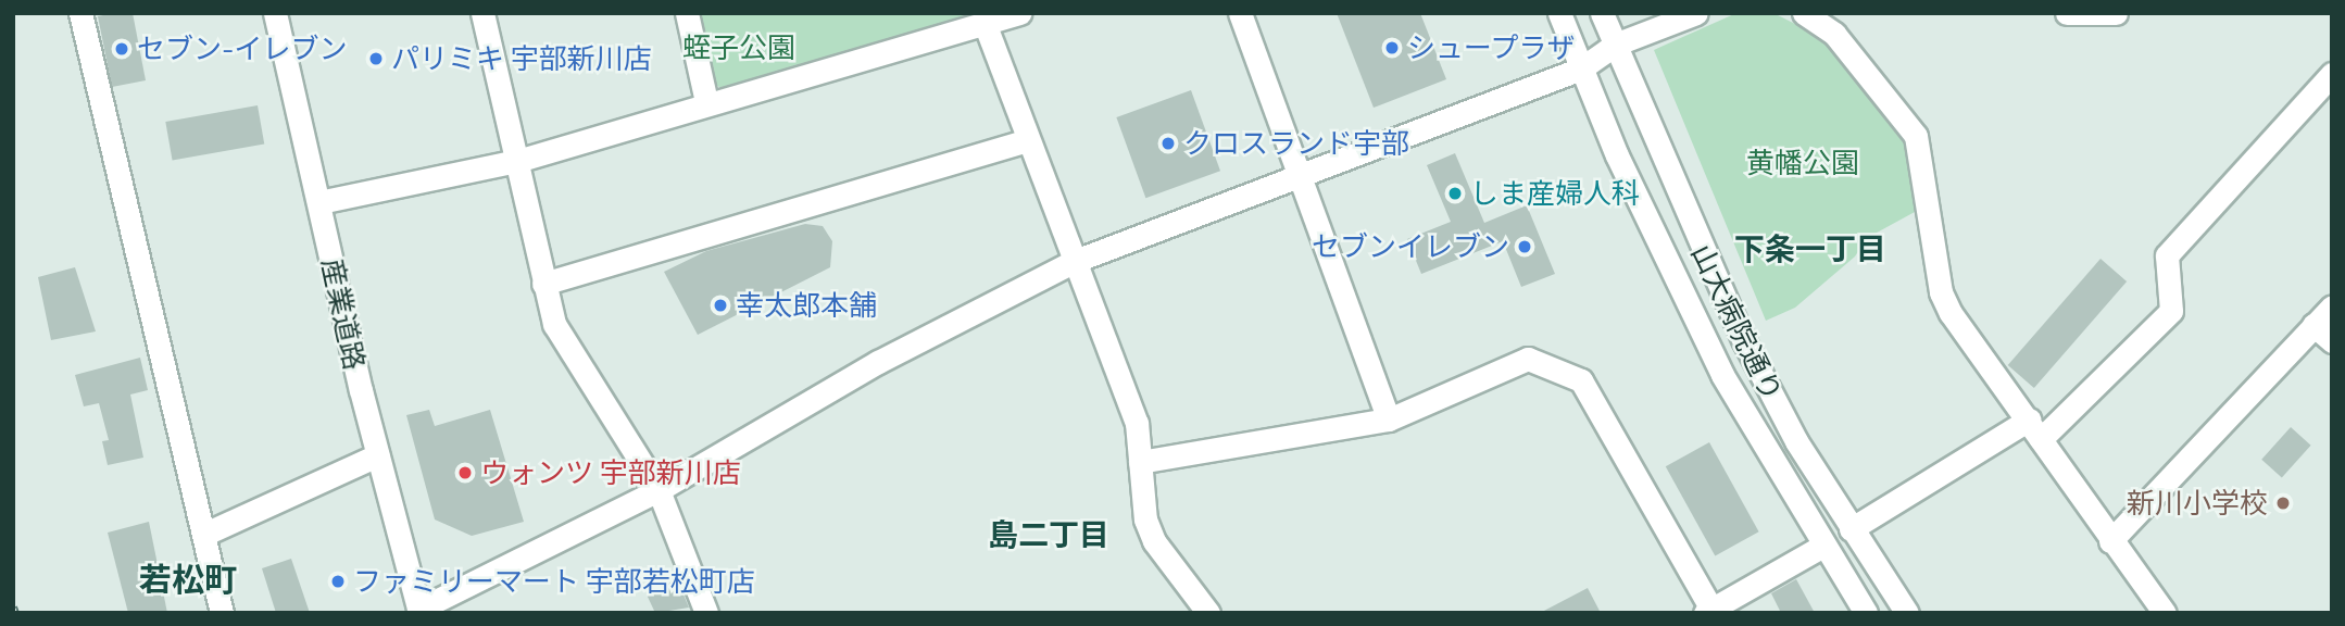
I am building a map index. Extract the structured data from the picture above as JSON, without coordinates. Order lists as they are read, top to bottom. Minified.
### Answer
{"streets":{"street":["産業道路","山大病院通り"]},"districts":["下条一丁目","島二丁目","若松町"],"parks":["蛭子公園","黄幡公園"],"places":["シュープラザ","セブン-イレブン","パリミキ 宇部新川店","クロスランド宇部","しま産婦人科","セブンイレブン","幸太郎本舗","ウォンツ 宇部新川店","新川小学校","ファミリーマート 宇部若松町店"]}
